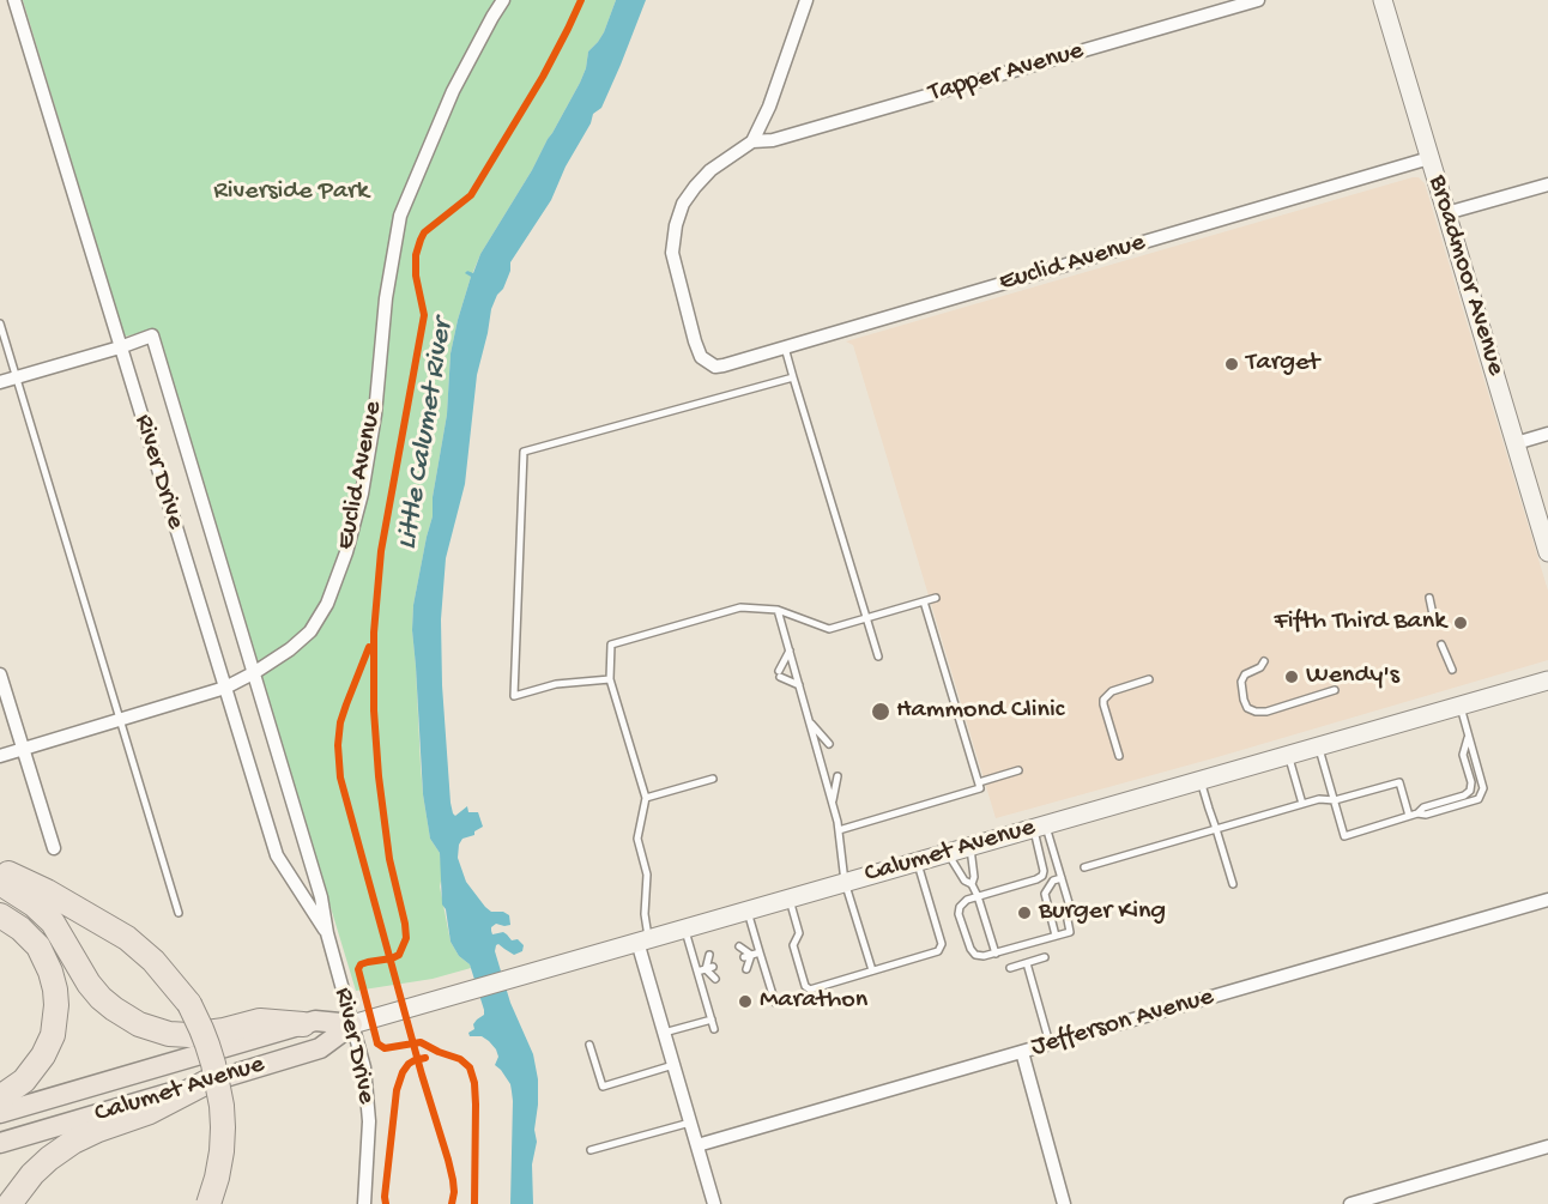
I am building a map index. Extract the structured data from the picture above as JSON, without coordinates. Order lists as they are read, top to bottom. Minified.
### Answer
{"streets":{"main road":["Broadmoor Avenue","Calumet Avenue"],"street":["Tapper Avenue","Euclid Avenue","River Drive","Jefferson Avenue"]},"crossings":[["Tapper Avenue","Euclid Avenue"],["Euclid Avenue","Broadmoor Avenue"],["Euclid Avenue","River Drive"],["River Drive","Calumet Avenue"]],"water":["Little Calumet River"],"parks":["Riverside Park"],"places":["Target","Fifth Third Bank","Wendy's","Hammond Clinic","Burger King","Marathon"]}
